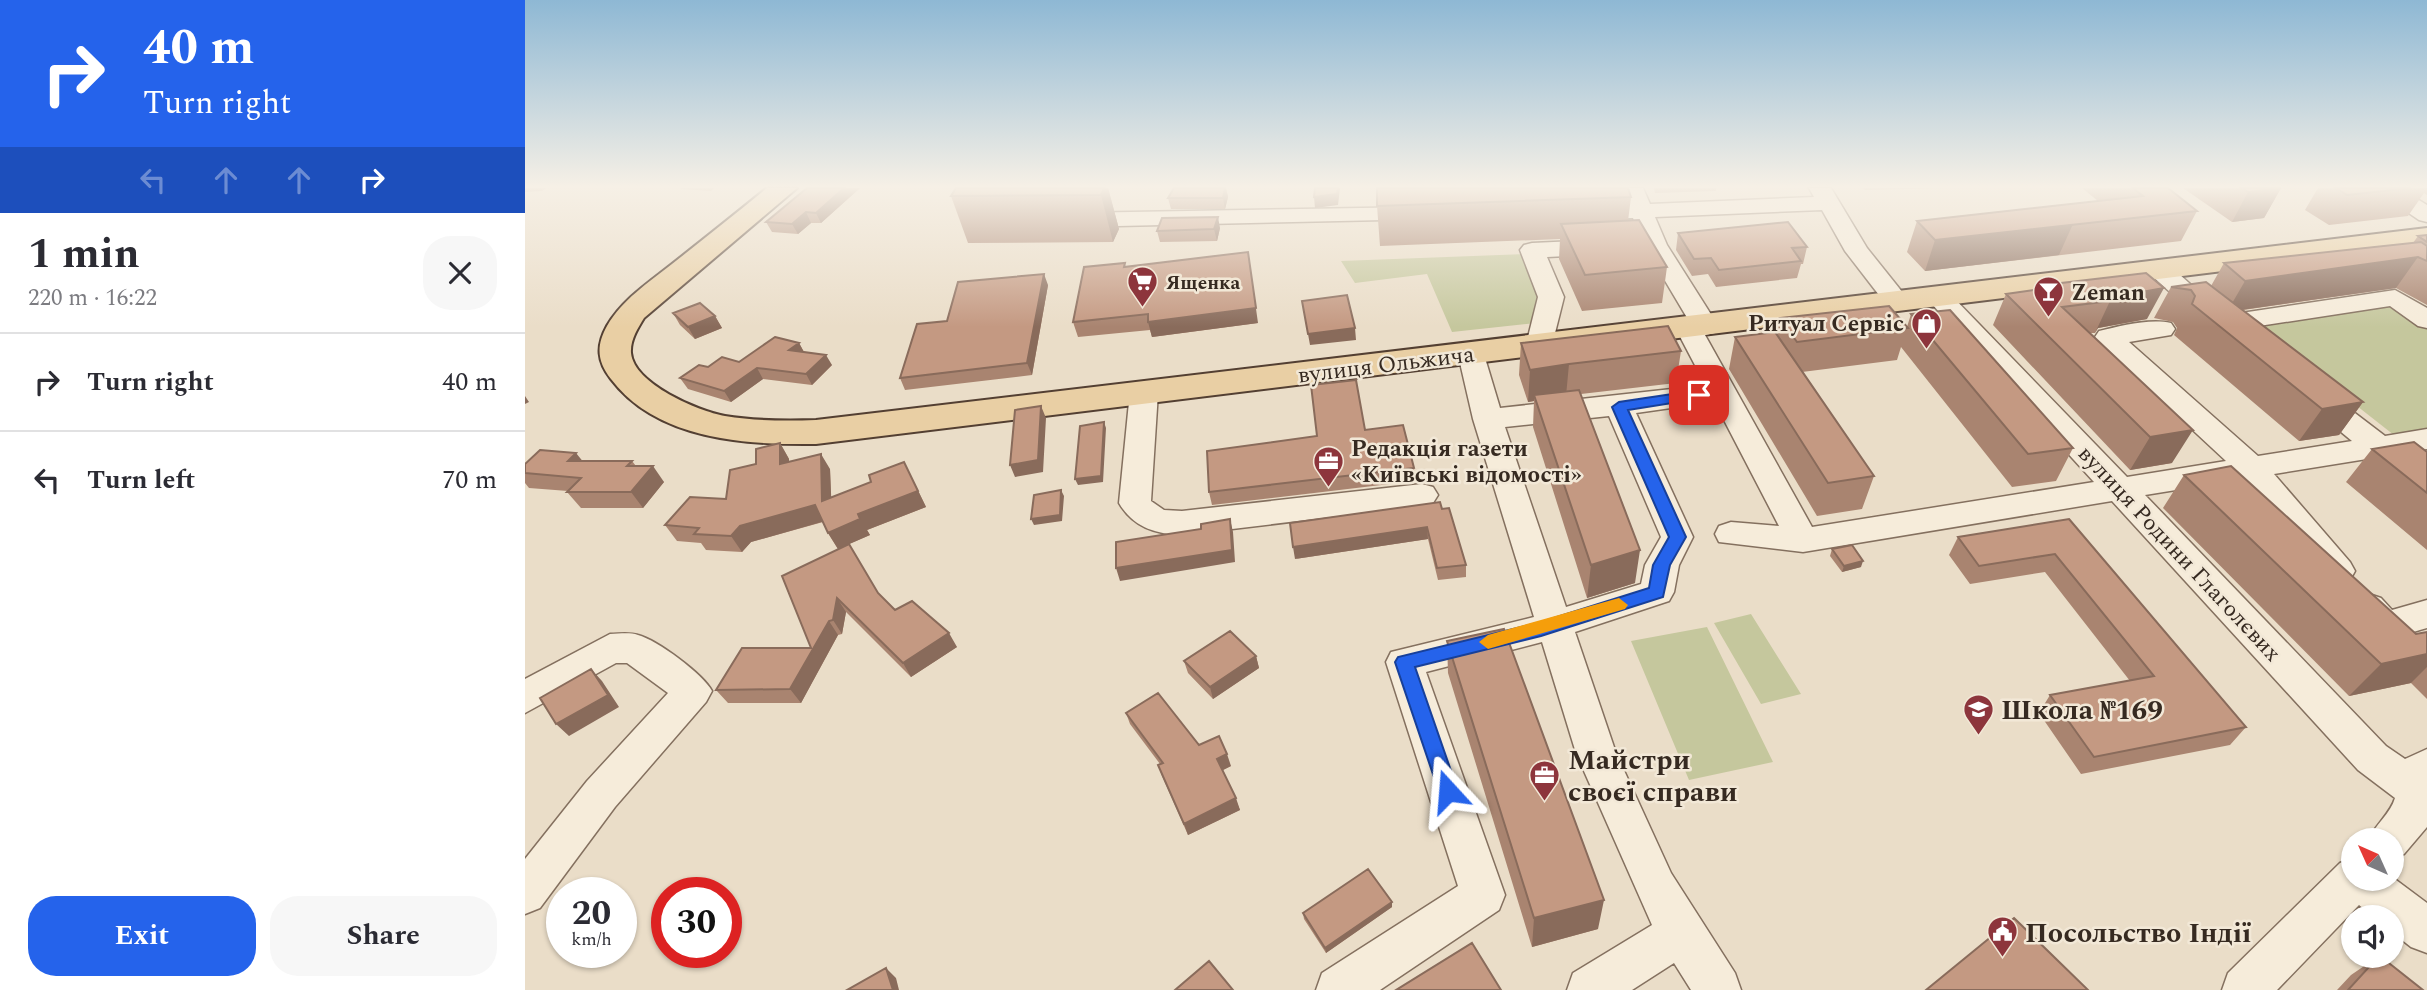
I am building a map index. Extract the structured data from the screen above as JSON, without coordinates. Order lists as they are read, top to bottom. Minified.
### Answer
{"streets":{"main road":["вулиця Ольжича"],"street":["вулиця Родини Глаголєвих"]},"crossings":[["вулиця Ольжича","вулиця Родини Глаголєвих"]],"places":{"supermarket":["Ященка"],"bar":["Zeman"],"shop":["Ритуал Сервіс"],"office":["Редакція газети «Київські відомості»","Майстри своєї справи"],"school or university":["Школа №169"],"public building":["Посольство Індії"]},"north":"top left","page":{"turn":["40 m","Turn right"],"heading":["1 min","220 m · 16:22"],"list":[{"name":"Turn right","value":"40 m"},{"name":"Turn left","value":"70 m"}],"speed":"20 km/h","limit":"30","buttons":["Exit","Share"]}}
